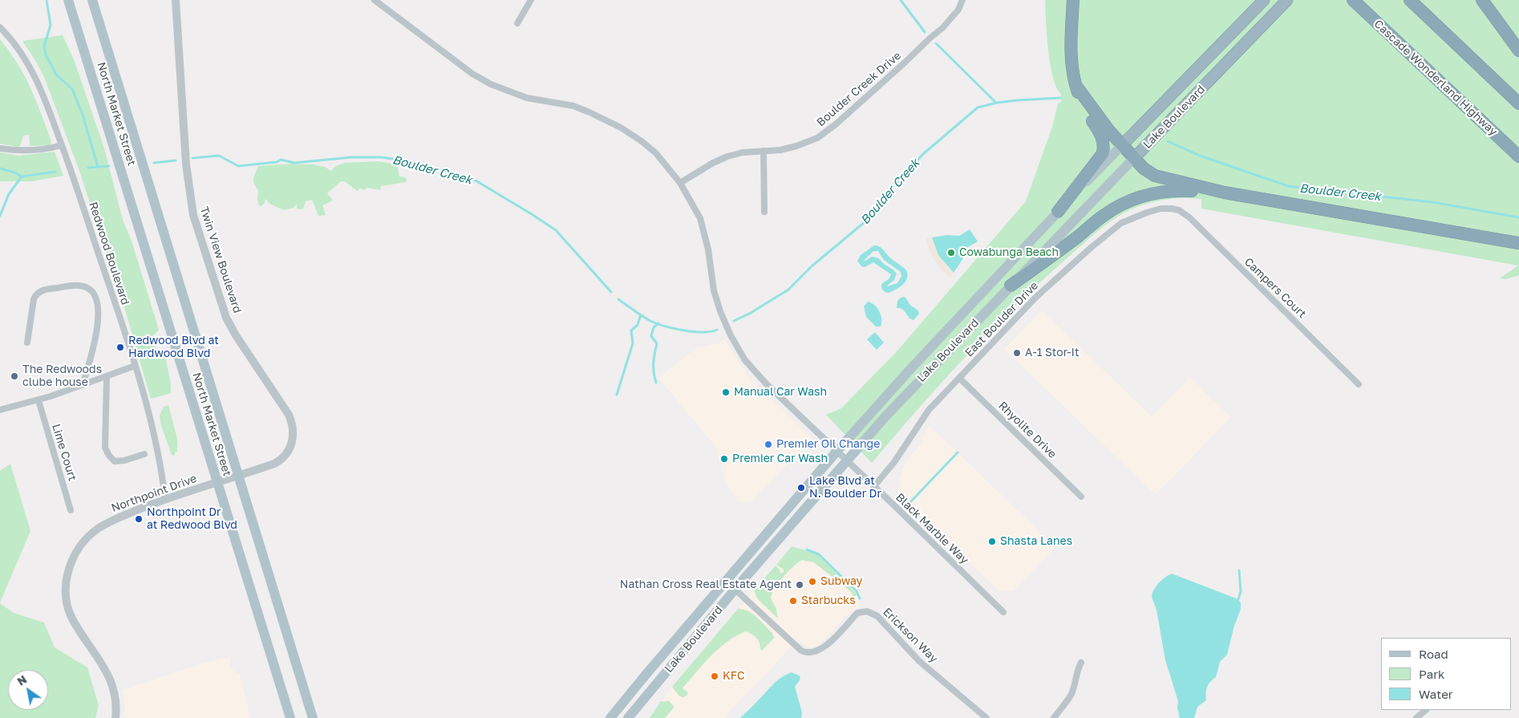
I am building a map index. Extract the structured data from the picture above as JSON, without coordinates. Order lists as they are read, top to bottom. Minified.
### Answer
{"streets":{"highway":["Cascade Wonderland Highway","Lake Boulevard"],"main road":["North Market Street"],"street":["Boulder Creek Drive","Redwood Boulevard","Twin View Boulevard","Campers Court","East Boulder Drive","Rhyolite Drive","Lime Court","Northpoint Drive","Black Marble Way","Erickson Way"]},"crossings":[["Boulder Creek Drive","Black Marble Way"],["North Market Street","Twin View Boulevard"],["North Market Street","Northpoint Drive"],["Lake Boulevard","Black Marble Way"],["Lake Boulevard","Erickson Way"],["Redwood Boulevard","Northpoint Drive"],["Twin View Boulevard","Northpoint Drive"],["Campers Court","East Boulder Drive"],["East Boulder Drive","Rhyolite Drive"],["East Boulder Drive","Black Marble Way"]],"water":["Boulder Creek"],"places":["Cowabunga Beach","Redwood Blvd at Hardwood Blvd","A-1 Stor-It","The Redwoods clube house","Manual Car Wash","Premier Oil Change","Premier Car Wash","Lake Blvd at N. Boulder Dr","Northpoint Dr at Redwood Blvd","Shasta Lanes","Subway","Nathan Cross Real Estate Agent","Starbucks","KFC"],"legend":["Road","Park","Water"],"north":"top left"}
